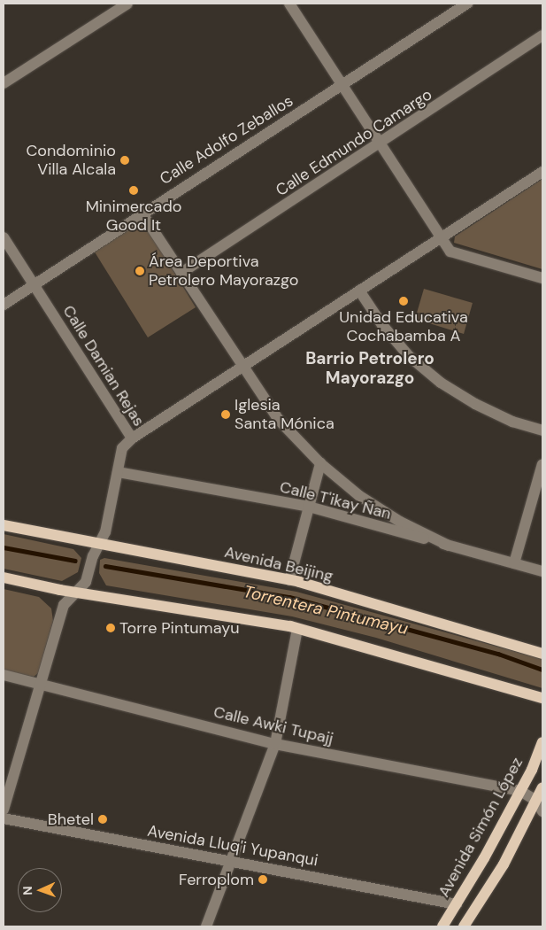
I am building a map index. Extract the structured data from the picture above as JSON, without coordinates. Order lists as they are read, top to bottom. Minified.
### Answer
{"streets":{"main road":["Avenida Beijing","Avenida Simón López"],"street":["Calle Adolfo Zeballos","Calle Edmundo Camargo","Calle Damian Rejas","Calle T'ikay Ñan","Calle Awki Tupajj","Avenida Lluq'i Yupanqui"]},"crossings":[["Calle Adolfo Zeballos","Calle Damian Rejas"],["Calle Damian Rejas","Calle T'ikay Ñan"],["Calle Damian Rejas","Avenida Beijing"],["Calle Damian Rejas","Calle Awki Tupajj"],["Calle Awki Tupajj","Avenida Simón López"],["Avenida Simón López","Avenida Lluq'i Yupanqui"]],"districts":["Barrio Petrolero Mayorazgo"],"water":["Torrentera Pintumayu"],"places":["Condominio Villa Alcala","Minimercado Good It","Área Deportiva Petrolero Mayorazgo","Unidad Educativa Cochabamba A","Iglesia Santa Mónica","Torre Pintumayu","Bhetel","Ferroplom"],"north":"left"}
